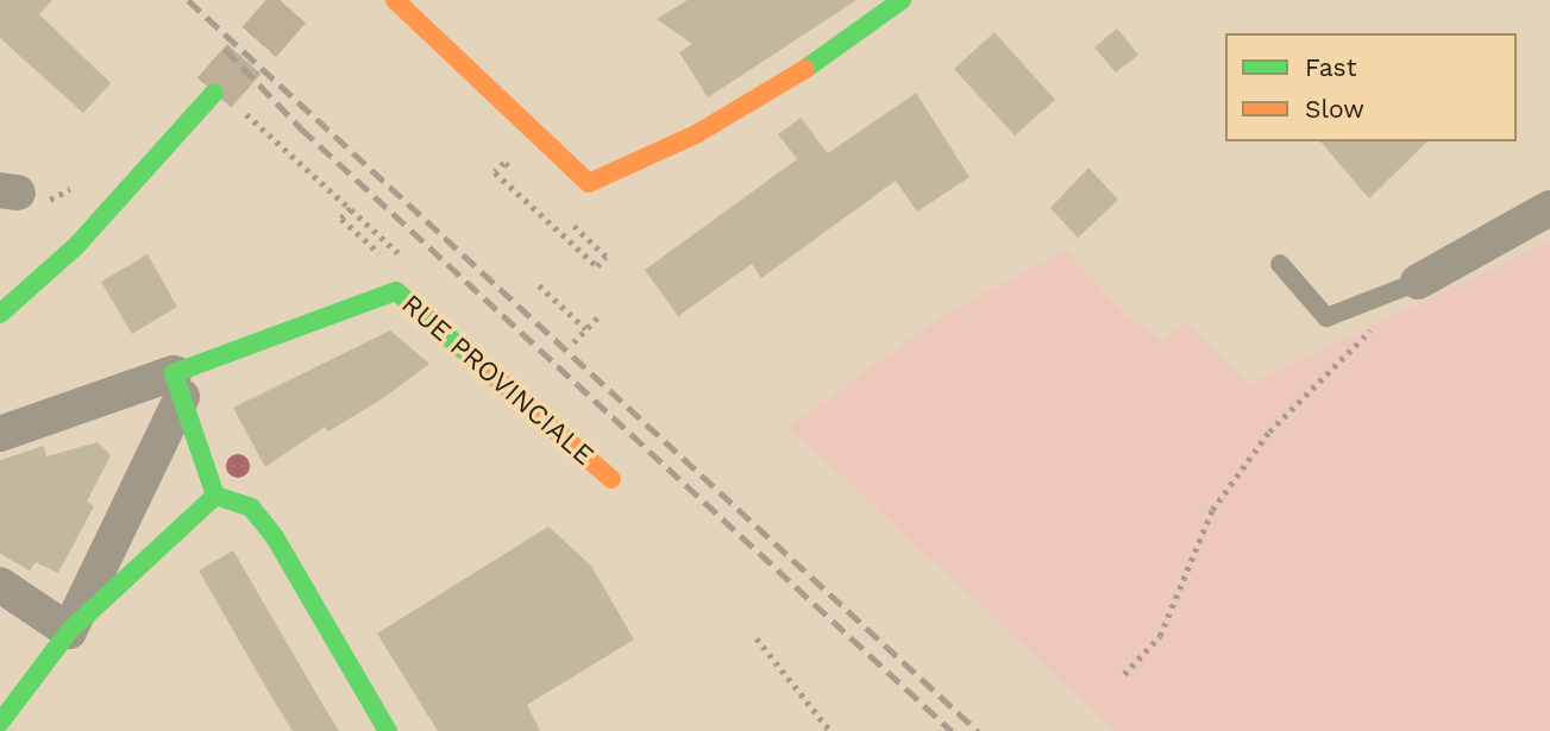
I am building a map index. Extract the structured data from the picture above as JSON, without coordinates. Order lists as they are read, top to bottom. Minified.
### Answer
{"streets":{"street":["RUE PROVINCIALE"]},"legend":["Fast","Slow"]}
